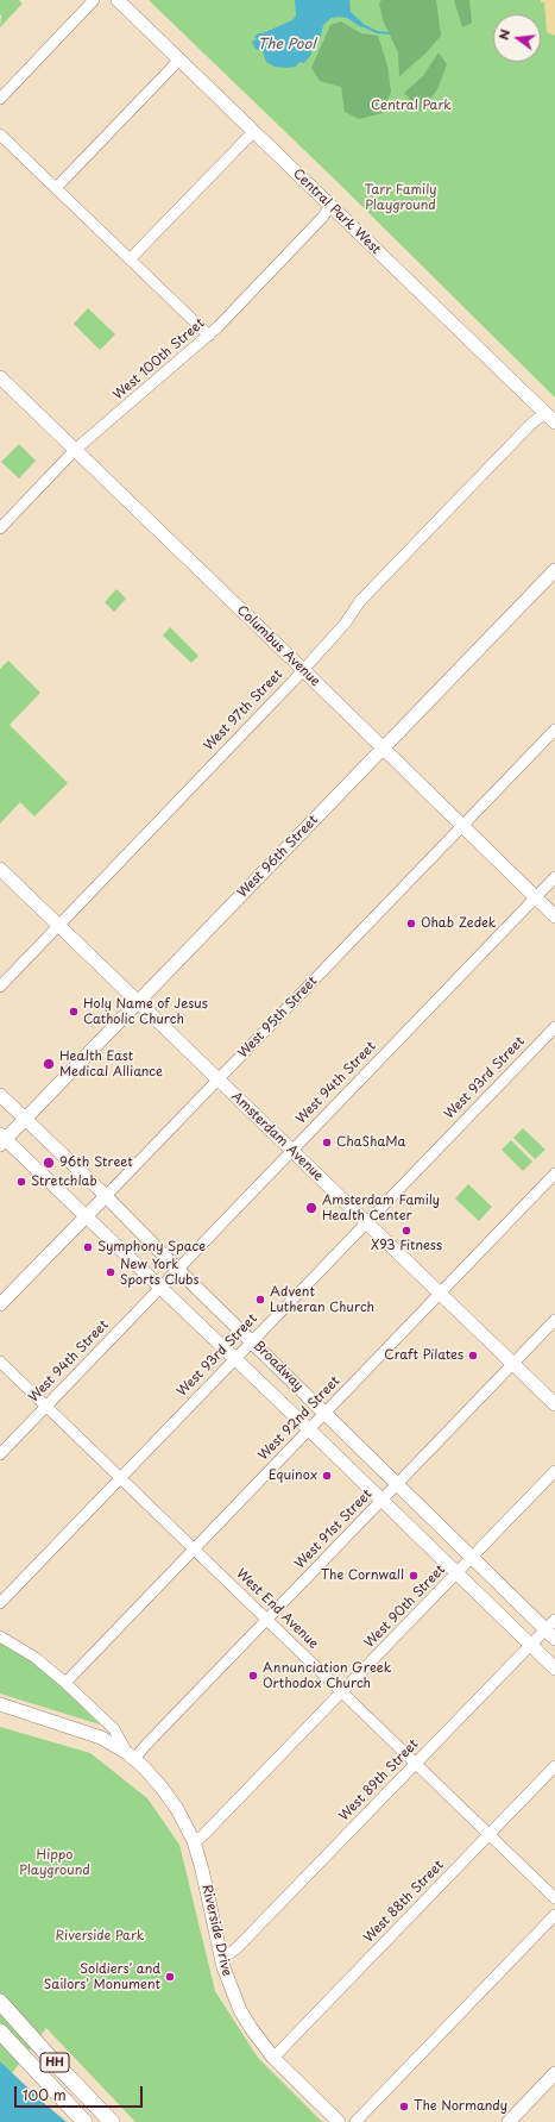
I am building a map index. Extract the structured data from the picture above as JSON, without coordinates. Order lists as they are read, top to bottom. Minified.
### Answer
{"streets":{"highway":["HH"],"main road":["Central Park West","Columbus Avenue","West 96th Street","West 95th Street","Amsterdam Avenue","Broadway","Riverside Drive"],"street":["West 100th Street","West 97th Street","West 93rd Street","West 94th Street","West 92nd Street","West 91st Street","West 90th Street","West End Avenue","West 89th Street","West 88th Street"]},"crossings":[["Central Park West","West 100th Street"],["Central Park West","West 97th Street"],["West 100th Street","Columbus Avenue"],["Columbus Avenue","West 97th Street"],["Columbus Avenue","West 96th Street"],["Columbus Avenue","West 95th Street"],["Columbus Avenue","West 94th Street"],["West 97th Street","Amsterdam Avenue"],["West 96th Street","Amsterdam Avenue"],["West 96th Street","Broadway"],["West 95th Street","Amsterdam Avenue"],["West 95th Street","Broadway"],["West 93rd Street","Amsterdam Avenue"],["West 93rd Street","Broadway"],["West 93rd Street","West End Avenue"],["West 94th Street","Amsterdam Avenue"],["West 94th Street","Broadway"],["West 94th Street","West End Avenue"],["Amsterdam Avenue","West 92nd Street"],["Amsterdam Avenue","West 91st Street"],["Broadway","West 92nd Street"],["Broadway","West 91st Street"],["Broadway","West 90th Street"],["Broadway","West 89th Street"],["West 92nd Street","West End Avenue"],["West 92nd Street","Riverside Drive"],["West 91st Street","West End Avenue"],["West 91st Street","Riverside Drive"],["West 90th Street","West End Avenue"],["West 90th Street","Riverside Drive"],["West End Avenue","West 89th Street"],["West End Avenue","West 88th Street"],["West 89th Street","Riverside Drive"],["West 88th Street","Riverside Drive"]],"water":["The Pool"],"parks":["Central Park","Tarr Family Playground","Hippo Playground","Riverside Park"],"places":["Ohab Zedek","Holy Name of Jesus Catholic Church","Health East Medical Alliance","ChaShaMa","96th Street","Stretchlab","Amsterdam Family Health Center","X93 Fitness","Symphony Space","New York Sports Clubs","Advent Lutheran Church","Craft Pilates","Equinox","The Cornwall","Annunciation Greek Orthodox Church","Soldiers' and Sailors' Monument","The Normandy"],"scale_bar":"100 m","north":"left"}
